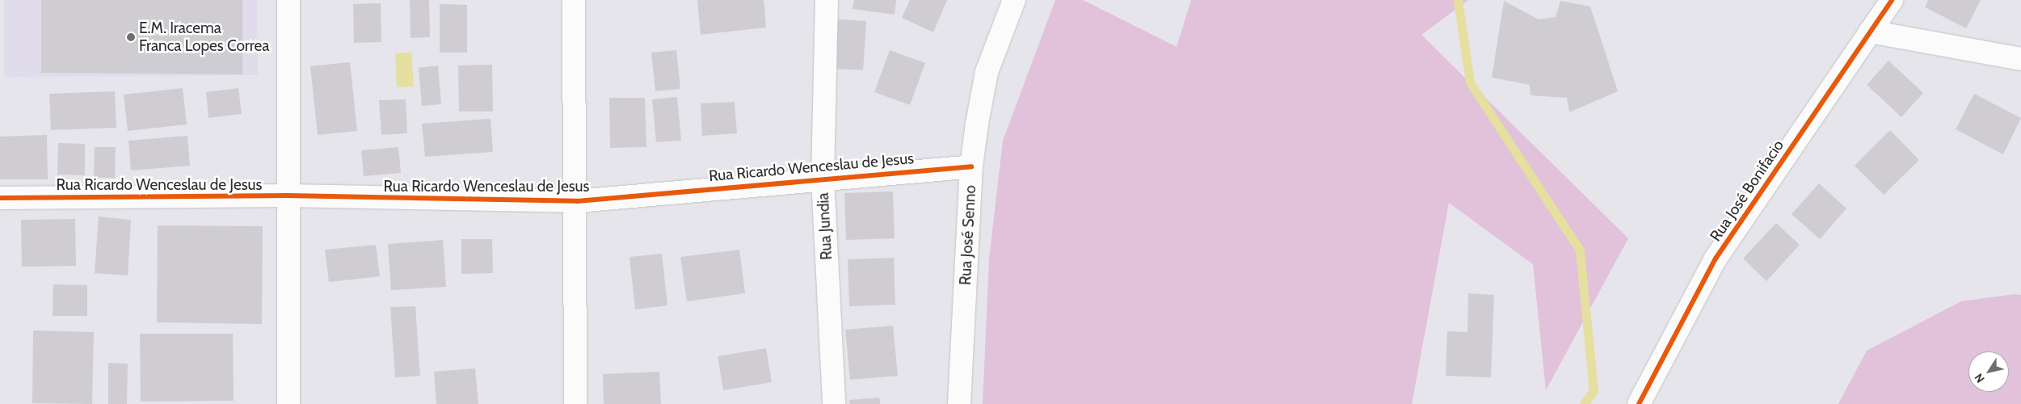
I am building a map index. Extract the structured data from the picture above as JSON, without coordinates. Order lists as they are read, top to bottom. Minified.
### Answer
{"streets":{"street":["Rua Ricardo Wenceslau de Jesus","Rua José Bonifacio","Rua Jundia","Rua José Senno"]},"crossings":[["Rua Ricardo Wenceslau de Jesus","Rua Jundia"],["Rua Ricardo Wenceslau de Jesus","Rua José Senno"]],"places":["E.M. Iracema Franca Lopes Correa"],"north":"bottom left"}
